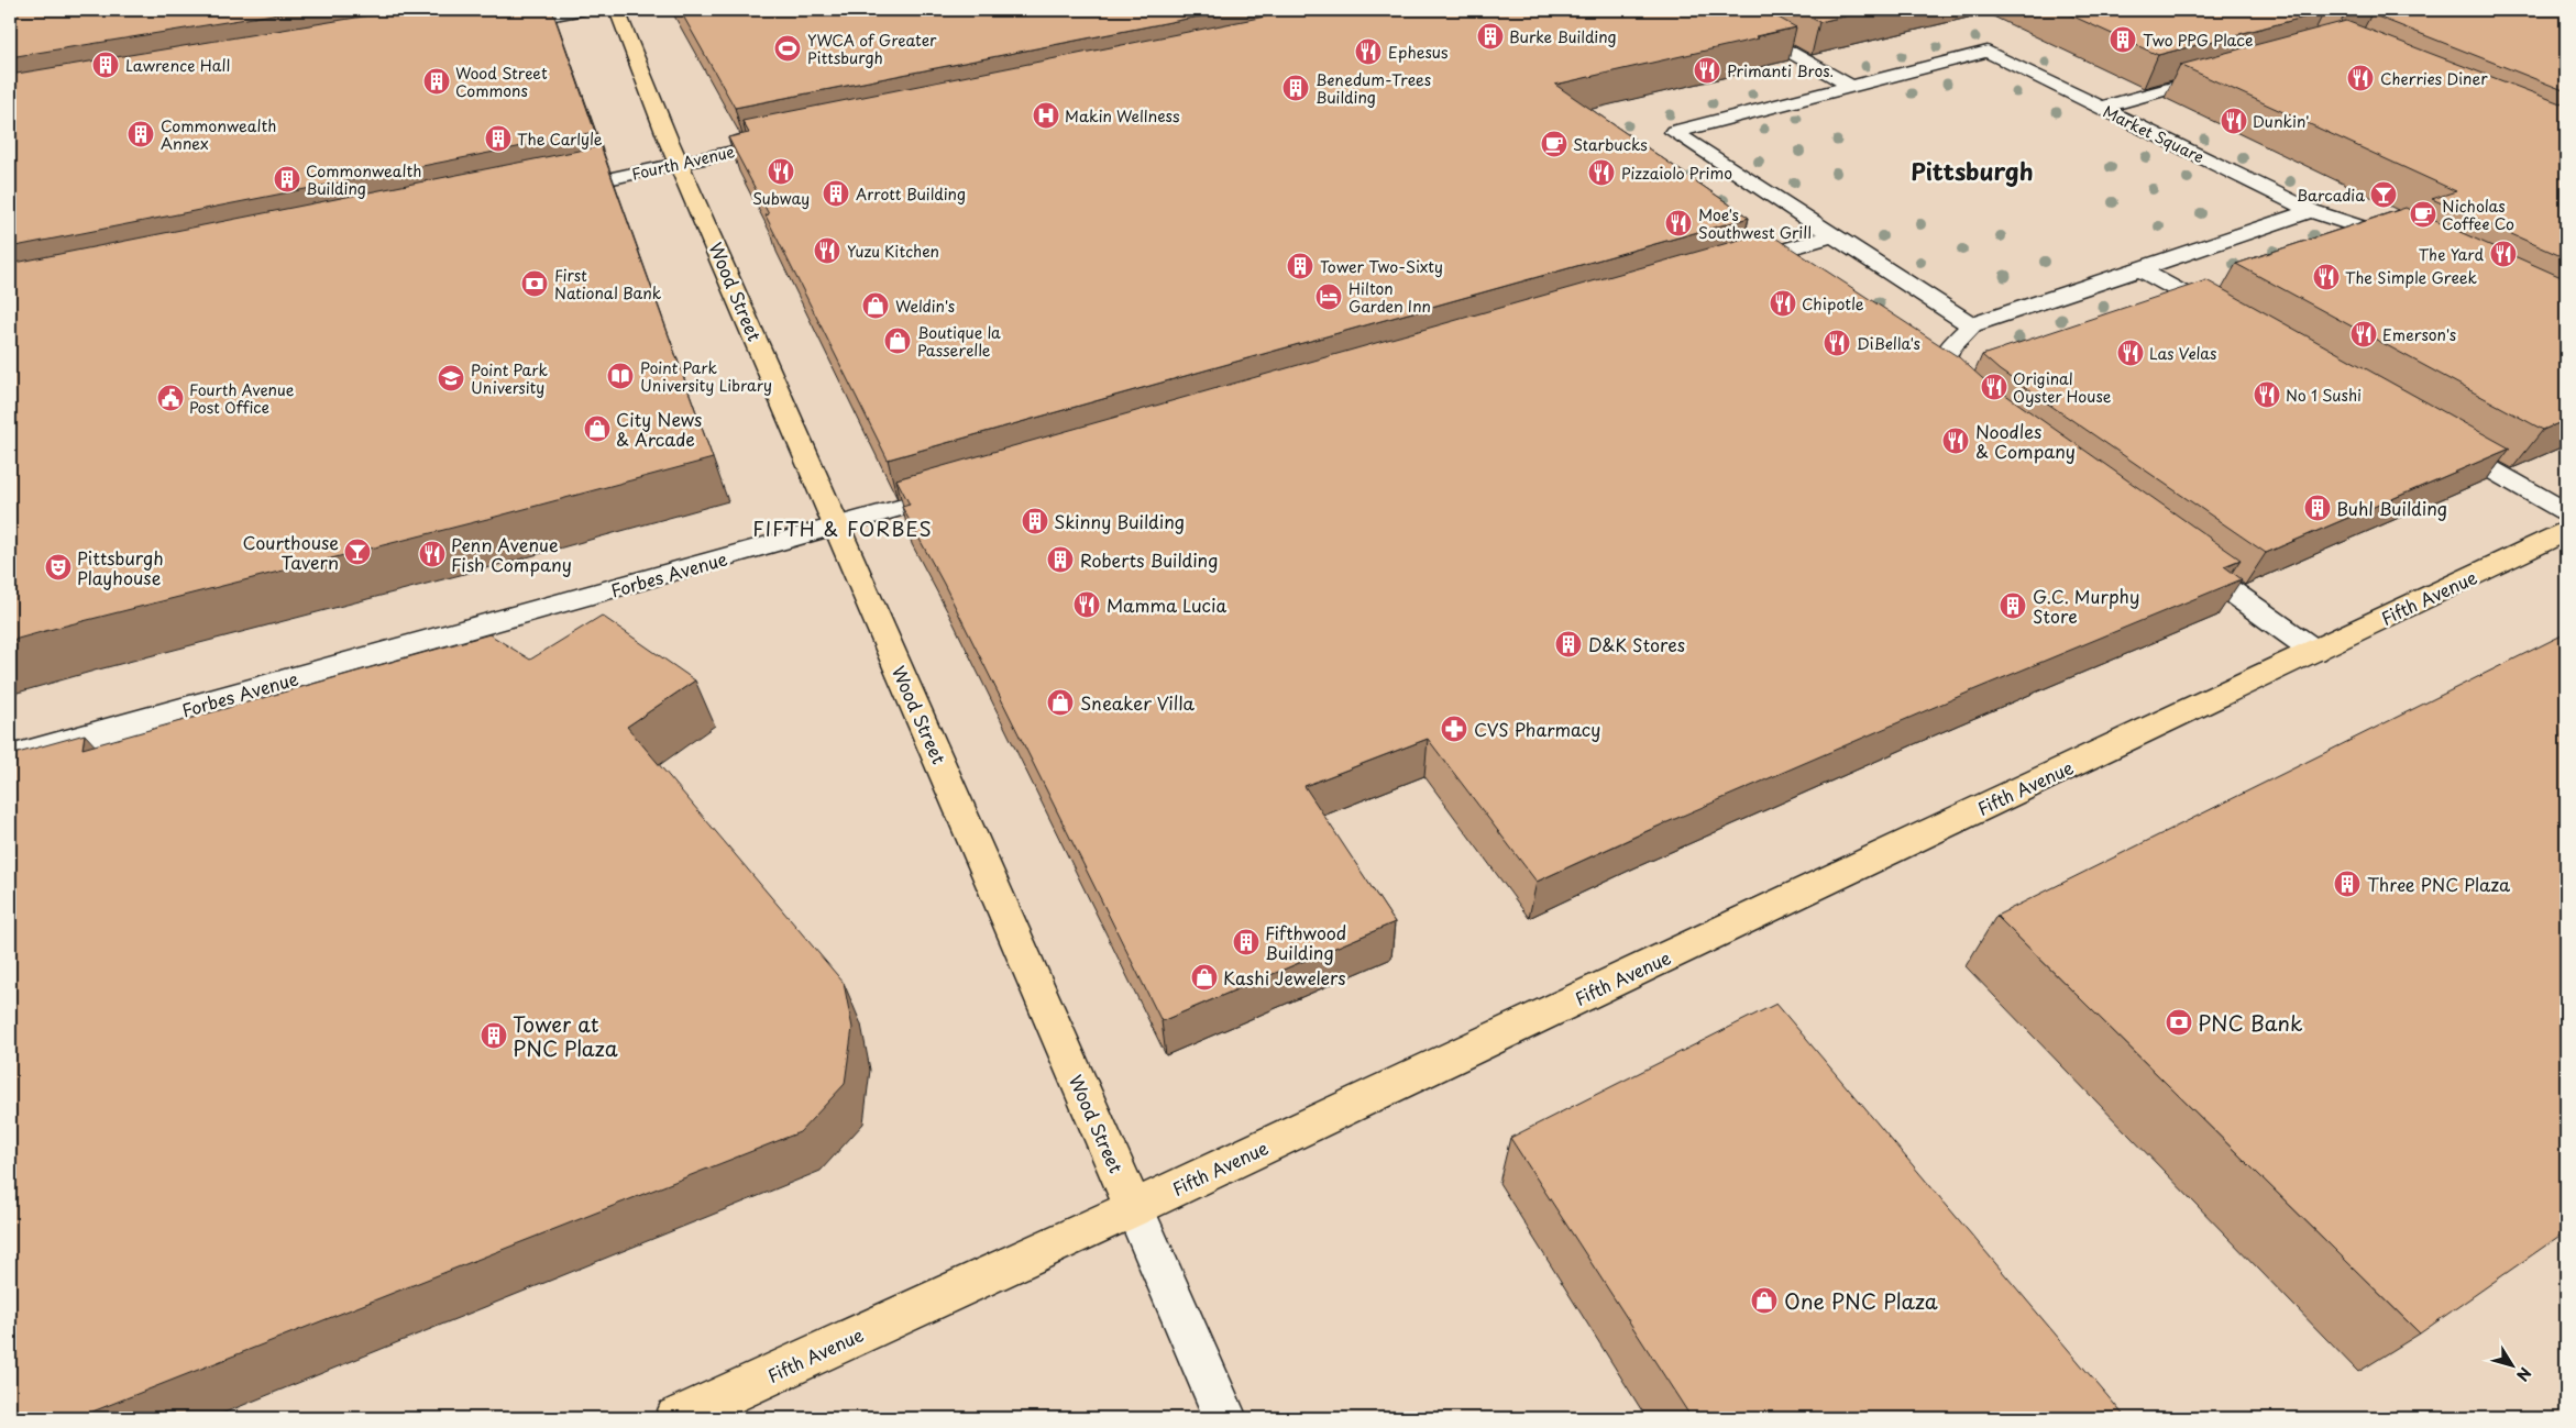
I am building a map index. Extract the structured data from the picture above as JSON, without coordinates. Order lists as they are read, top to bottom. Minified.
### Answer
{"streets":{"main road":["Wood Street","Fifth Avenue"],"street":["Market Square","Fourth Avenue","Forbes Avenue"]},"crossings":[["Fourth Avenue","Wood Street"],["Wood Street","Forbes Avenue"],["Wood Street","Fifth Avenue"]],"districts":["Pittsburgh","FIFTH & FORBES"],"places":{"building":["Burke Building","Two PPG Place","Lawrence Hall","Wood Street Commons","Benedum-Trees Building","Commonwealth Annex","The Carlyle","Commonwealth Building","Arrott Building","Tower Two-Sixty","Buhl Building","Skinny Building","Roberts Building","G.C. Murphy Store","D&K Stores","Three PNC Plaza","Fifthwood Building","Tower at PNC Plaza"],"sports":["YWCA of Greater Pittsburgh"],"restaurant":["Ephesus","Primanti Bros.","Cherries Diner","Dunkin'","Subway","Pizzaiolo Primo","Moe's Southwest Grill","Yuzu Kitchen","The Yard","The Simple Greek","Chipotle","Emerson's","DiBella's","Las Velas","Original Oyster House","No 1 Sushi","Noodles & Company","Penn Avenue Fish Company","Mamma Lucia"],"hospital":["Makin Wellness"],"cafe":["Starbucks","Nicholas Coffee Co"],"bar":["Barcadia","Courthouse Tavern"],"bank":["First National Bank","PNC Bank"],"hotel":["Hilton Garden Inn"],"shop":["Weldin's","Boutique la Passerelle","City News & Arcade","Sneaker Villa","Kashi Jewelers","One PNC Plaza"],"library":["Point Park University Library"],"school or university":["Point Park University"],"public building":["Fourth Avenue Post Office"],"theatre":["Pittsburgh Playhouse"],"pharmacy":["CVS Pharmacy"]},"north":"bottom right"}
